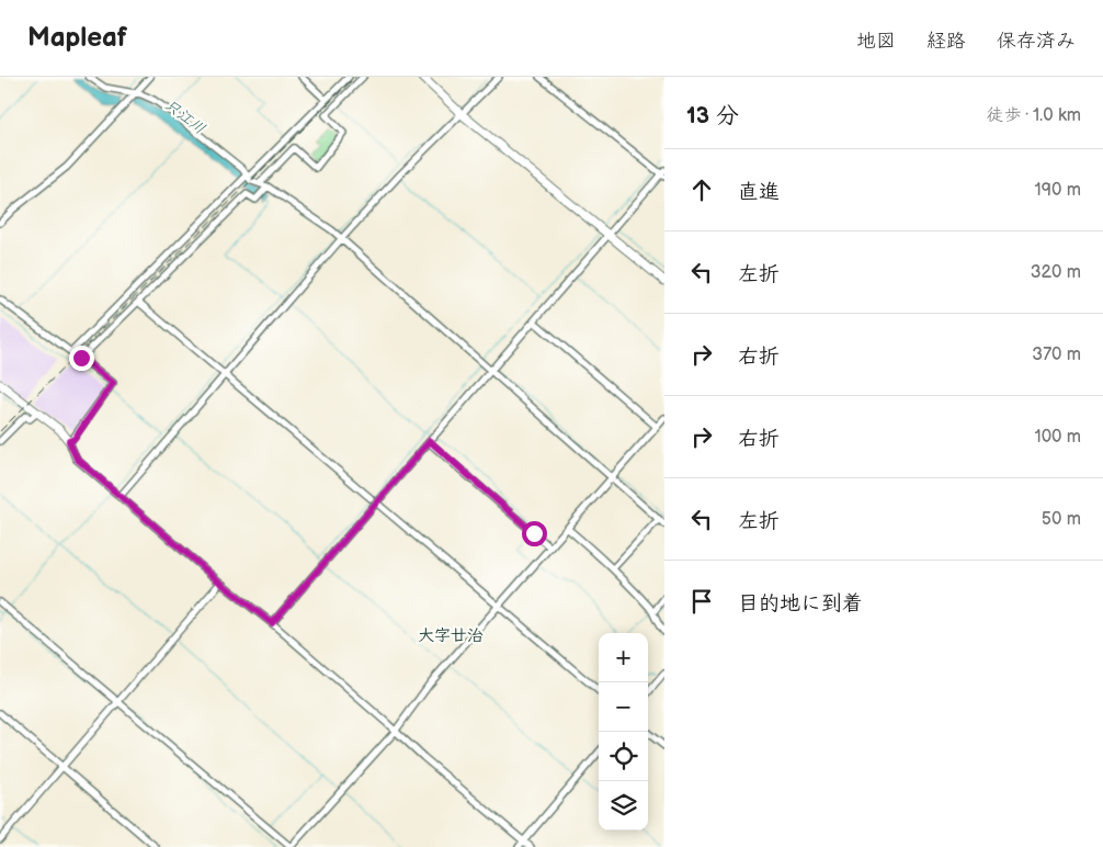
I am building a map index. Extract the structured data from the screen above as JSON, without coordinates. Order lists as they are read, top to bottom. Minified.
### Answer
{"districts":["大字廿治"],"water":["只江川"],"page":{"header":"Mapleaf","nav":["地図","経路","保存済み"],"heading":["13 分","徒歩 · 1.0 km"],"list":[["直進","190 m"],["左折","320 m"],["右折","370 m"],["右折","100 m"],["左折","50 m"],"目的地に到着"],"map_buttons":["+","−"]}}
